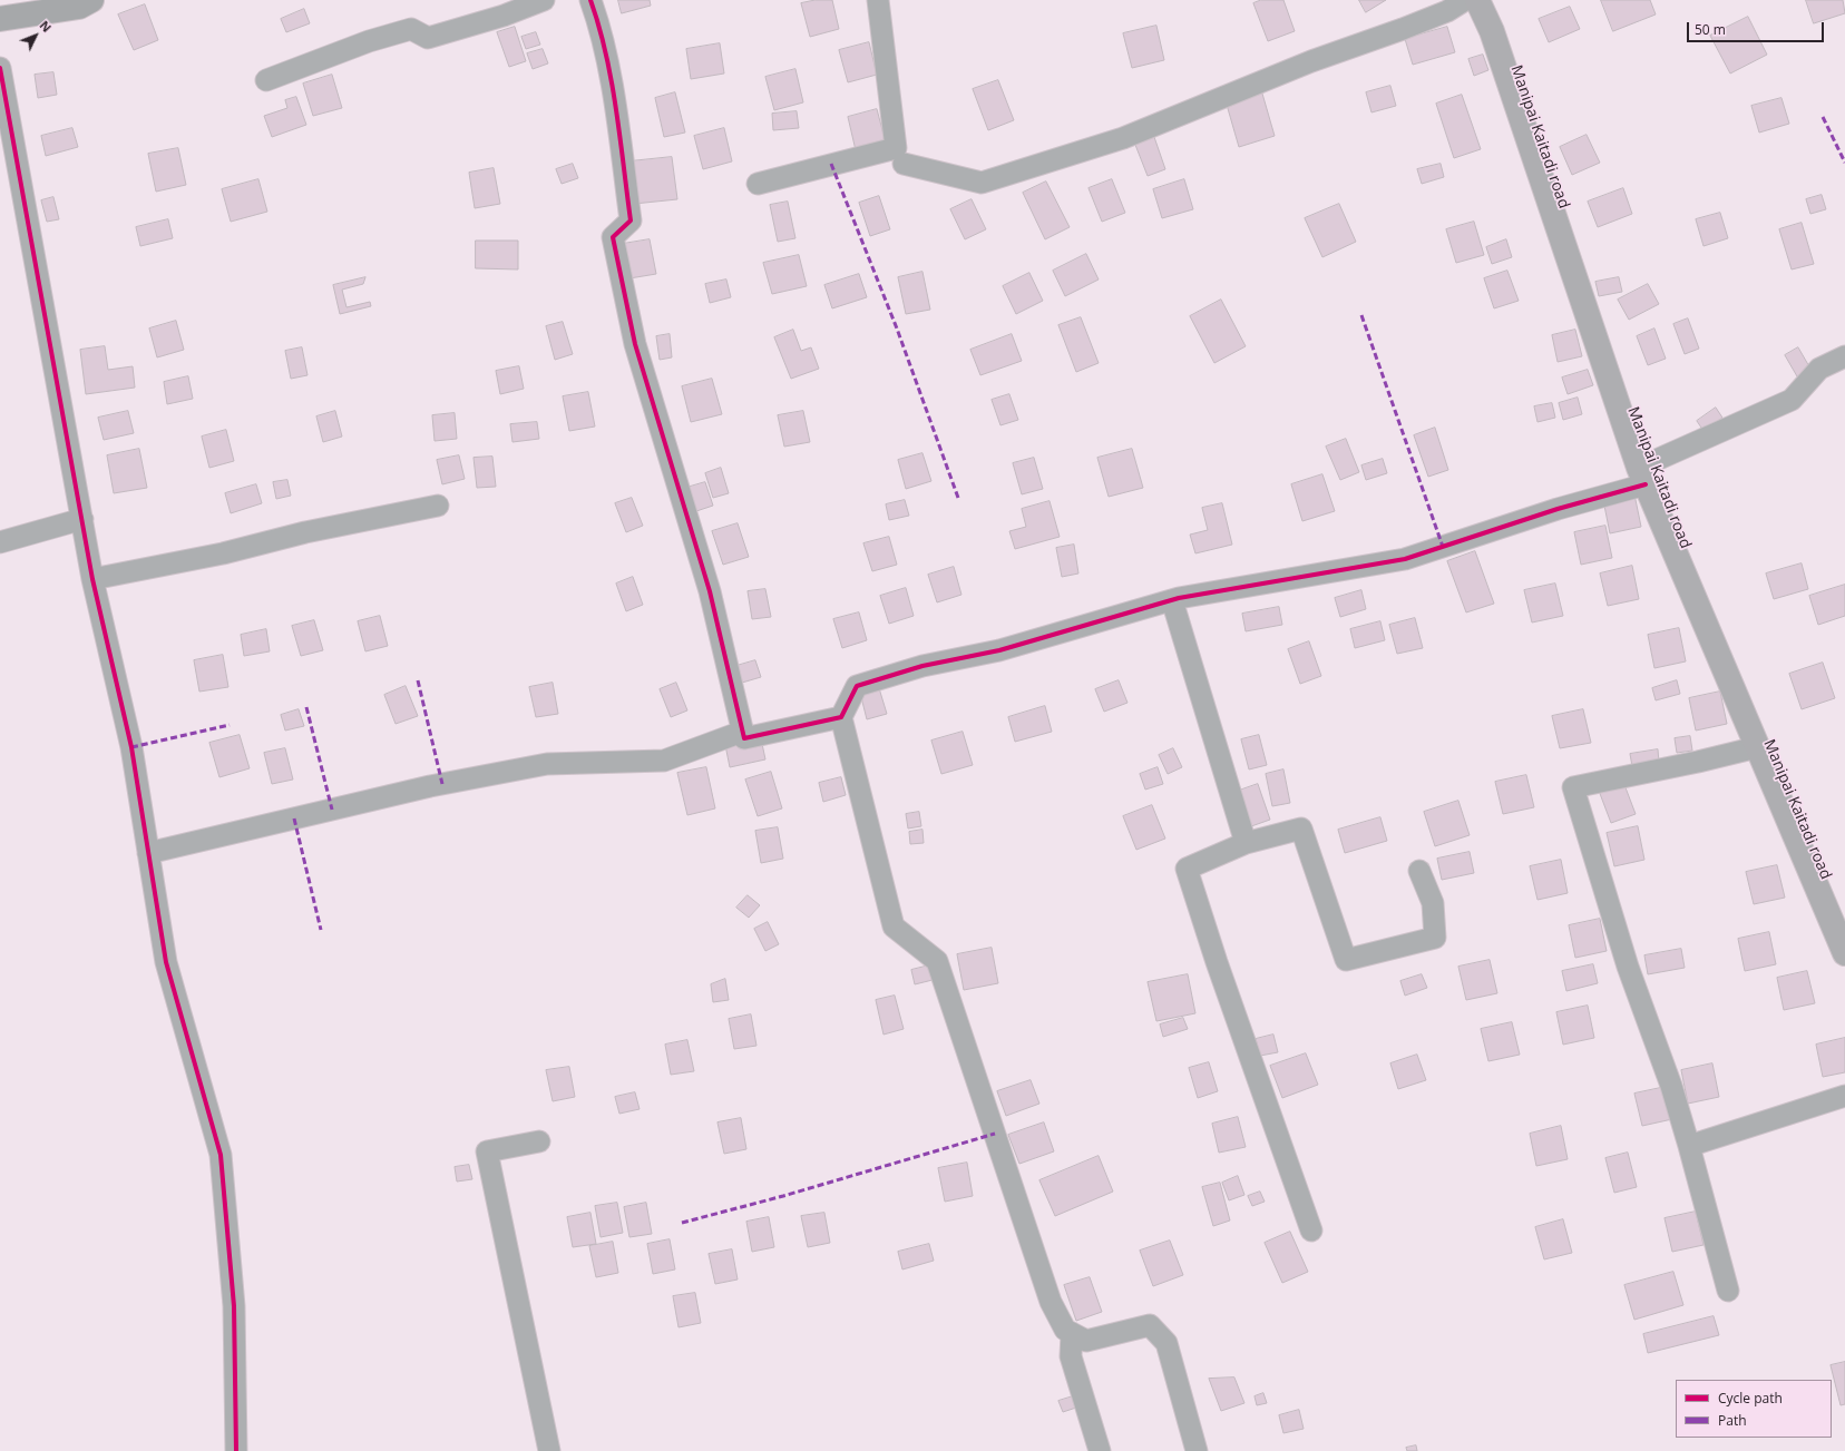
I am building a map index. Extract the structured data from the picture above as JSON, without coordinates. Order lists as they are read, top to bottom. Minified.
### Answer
{"streets":{"main road":["Manipai Kaitadi road"]},"legend":["Cycle path","Path"],"scale_bar":"50 m","north":"top right"}
